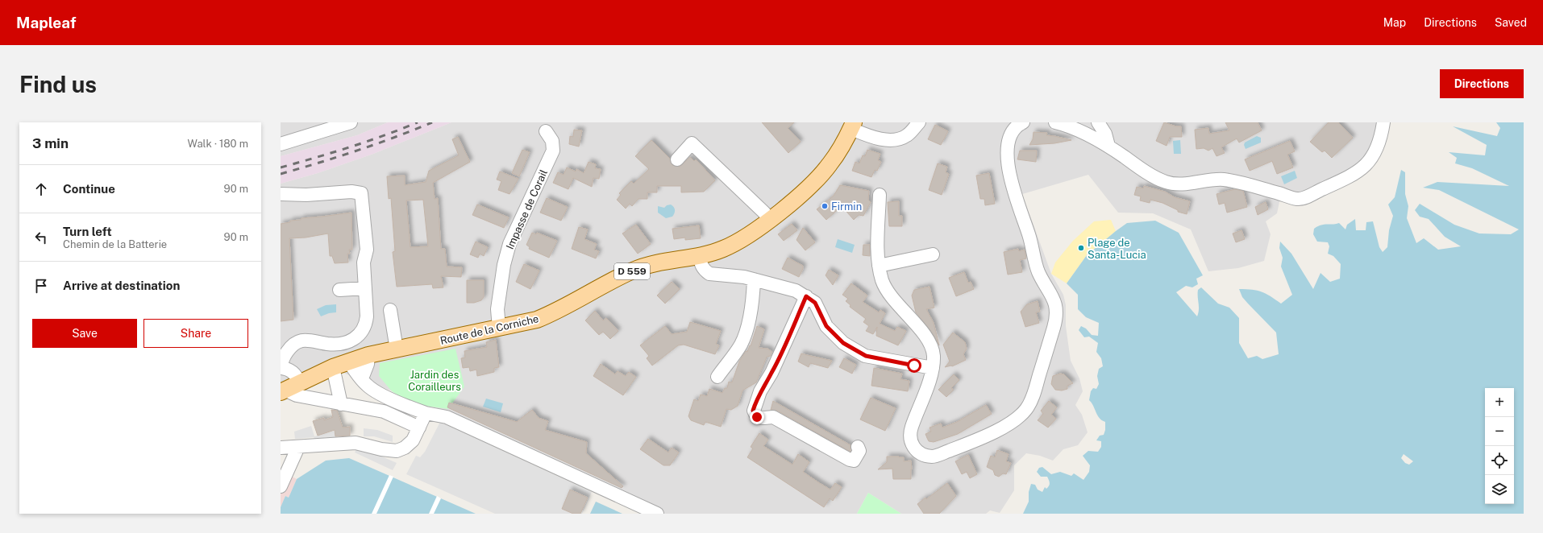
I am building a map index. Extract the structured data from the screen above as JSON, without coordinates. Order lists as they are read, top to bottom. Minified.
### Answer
{"streets":{"main road":["D 559","Route de la Corniche"],"street":["Impasse de Corail"]},"crossings":[["Impasse de Corail","Route de la Corniche"],["D 559","Route de la Corniche"]],"parks":["Jardin des Corailleurs"],"places":["Firmin","Plage de Santa-Lucia"],"page":{"header":"Mapleaf","nav":["Map","Directions","Saved"],"buttons":["Directions",["Save","Share"]],"title":"Find us","heading":["3 min","Walk · 180 m"],"list":[["Continue","90 m"],["Turn left","Chemin de la Batterie","90 m"],"Arrive at destination"],"map_buttons":["+","−"]}}
